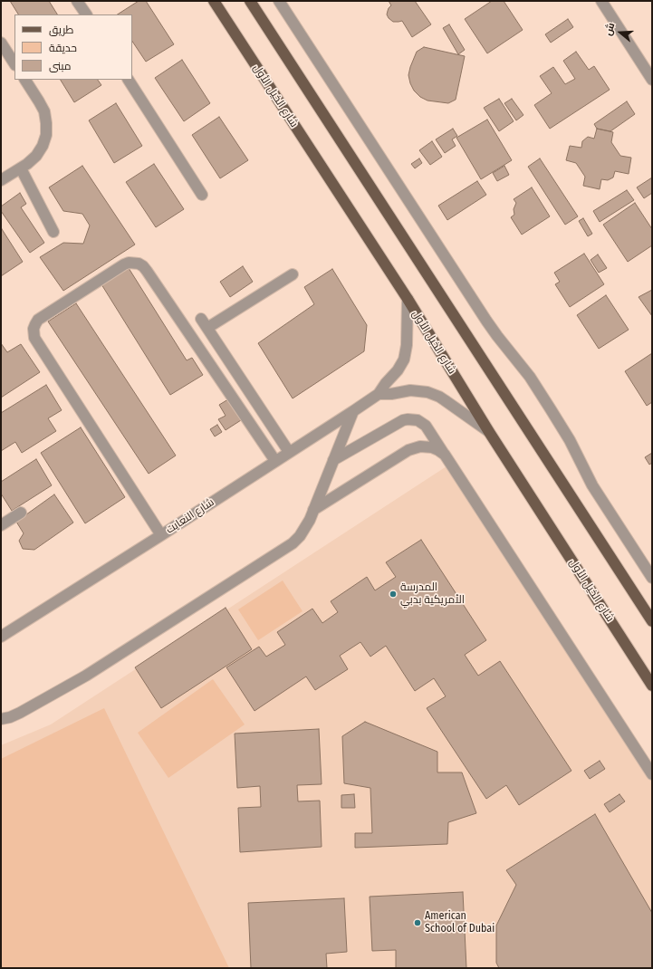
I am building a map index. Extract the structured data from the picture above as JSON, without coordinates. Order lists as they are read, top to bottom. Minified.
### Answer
{"streets":{"main road":["شارع الخيل الأول"],"street":["شارع النعايت"]},"crossings":[["شارع الخيل الأول","شارع النعايت"]],"places":["المدرسة الأمريكية بدبي","American School of Dubai"],"legend":["طريق","حديقة","مبنى"],"north":"left"}
